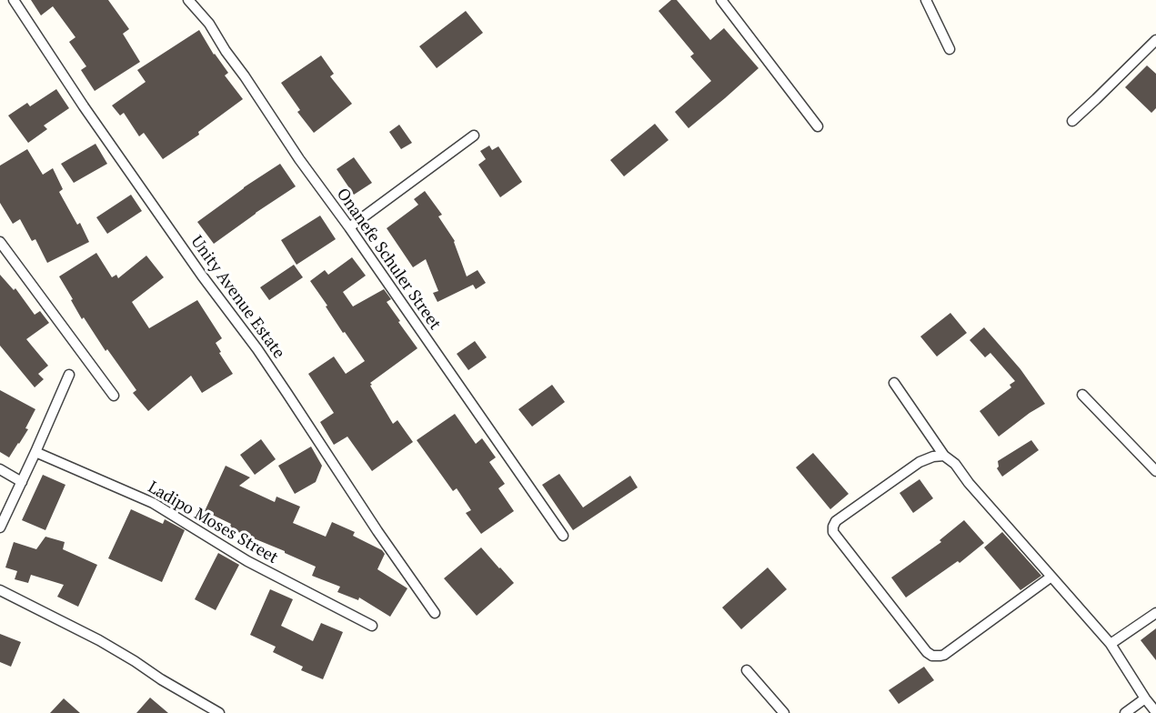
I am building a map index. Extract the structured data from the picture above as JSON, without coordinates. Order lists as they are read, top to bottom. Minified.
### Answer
{"streets":{"street":["Onanefe Schuler Street","Unity Avenue Estate","Ladipo Moses Street"]}}
